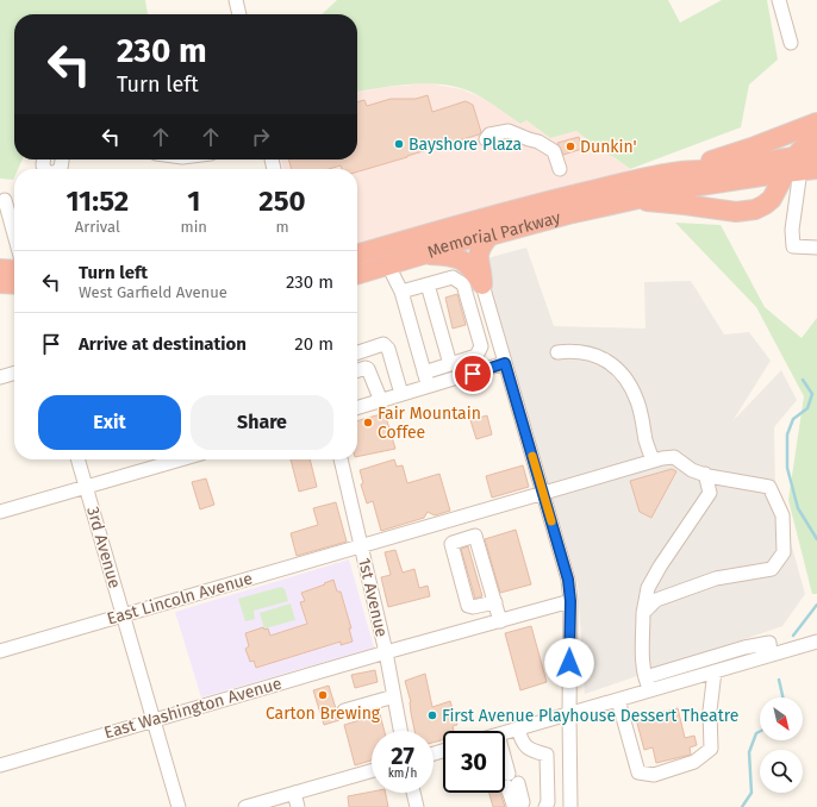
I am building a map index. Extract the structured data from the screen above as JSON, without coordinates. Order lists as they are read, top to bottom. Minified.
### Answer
{"streets":{"highway":["Memorial Parkway"],"street":["3rd Avenue","1st Avenue","East Lincoln Avenue","East Washington Avenue"]},"crossings":[["3rd Avenue","East Lincoln Avenue"],["3rd Avenue","East Washington Avenue"],["1st Avenue","East Lincoln Avenue"],["1st Avenue","East Washington Avenue"]],"places":["Bayshore Plaza","Dunkin'","Fair Mountain Coffee","Carton Brewing","First Avenue Playhouse Dessert Theatre"],"north":"bottom right","page":{"turn":["230 m","Turn left"],"eta":["11:52","Arrival","1","min","250","m"],"list":[{"name":"Turn left","note":"West Garfield Avenue","value":"230 m"},{"name":"Arrive at destination","value":"20 m"}],"buttons":["Exit","Share"],"speed":"27 km/h","limit":"30"}}
